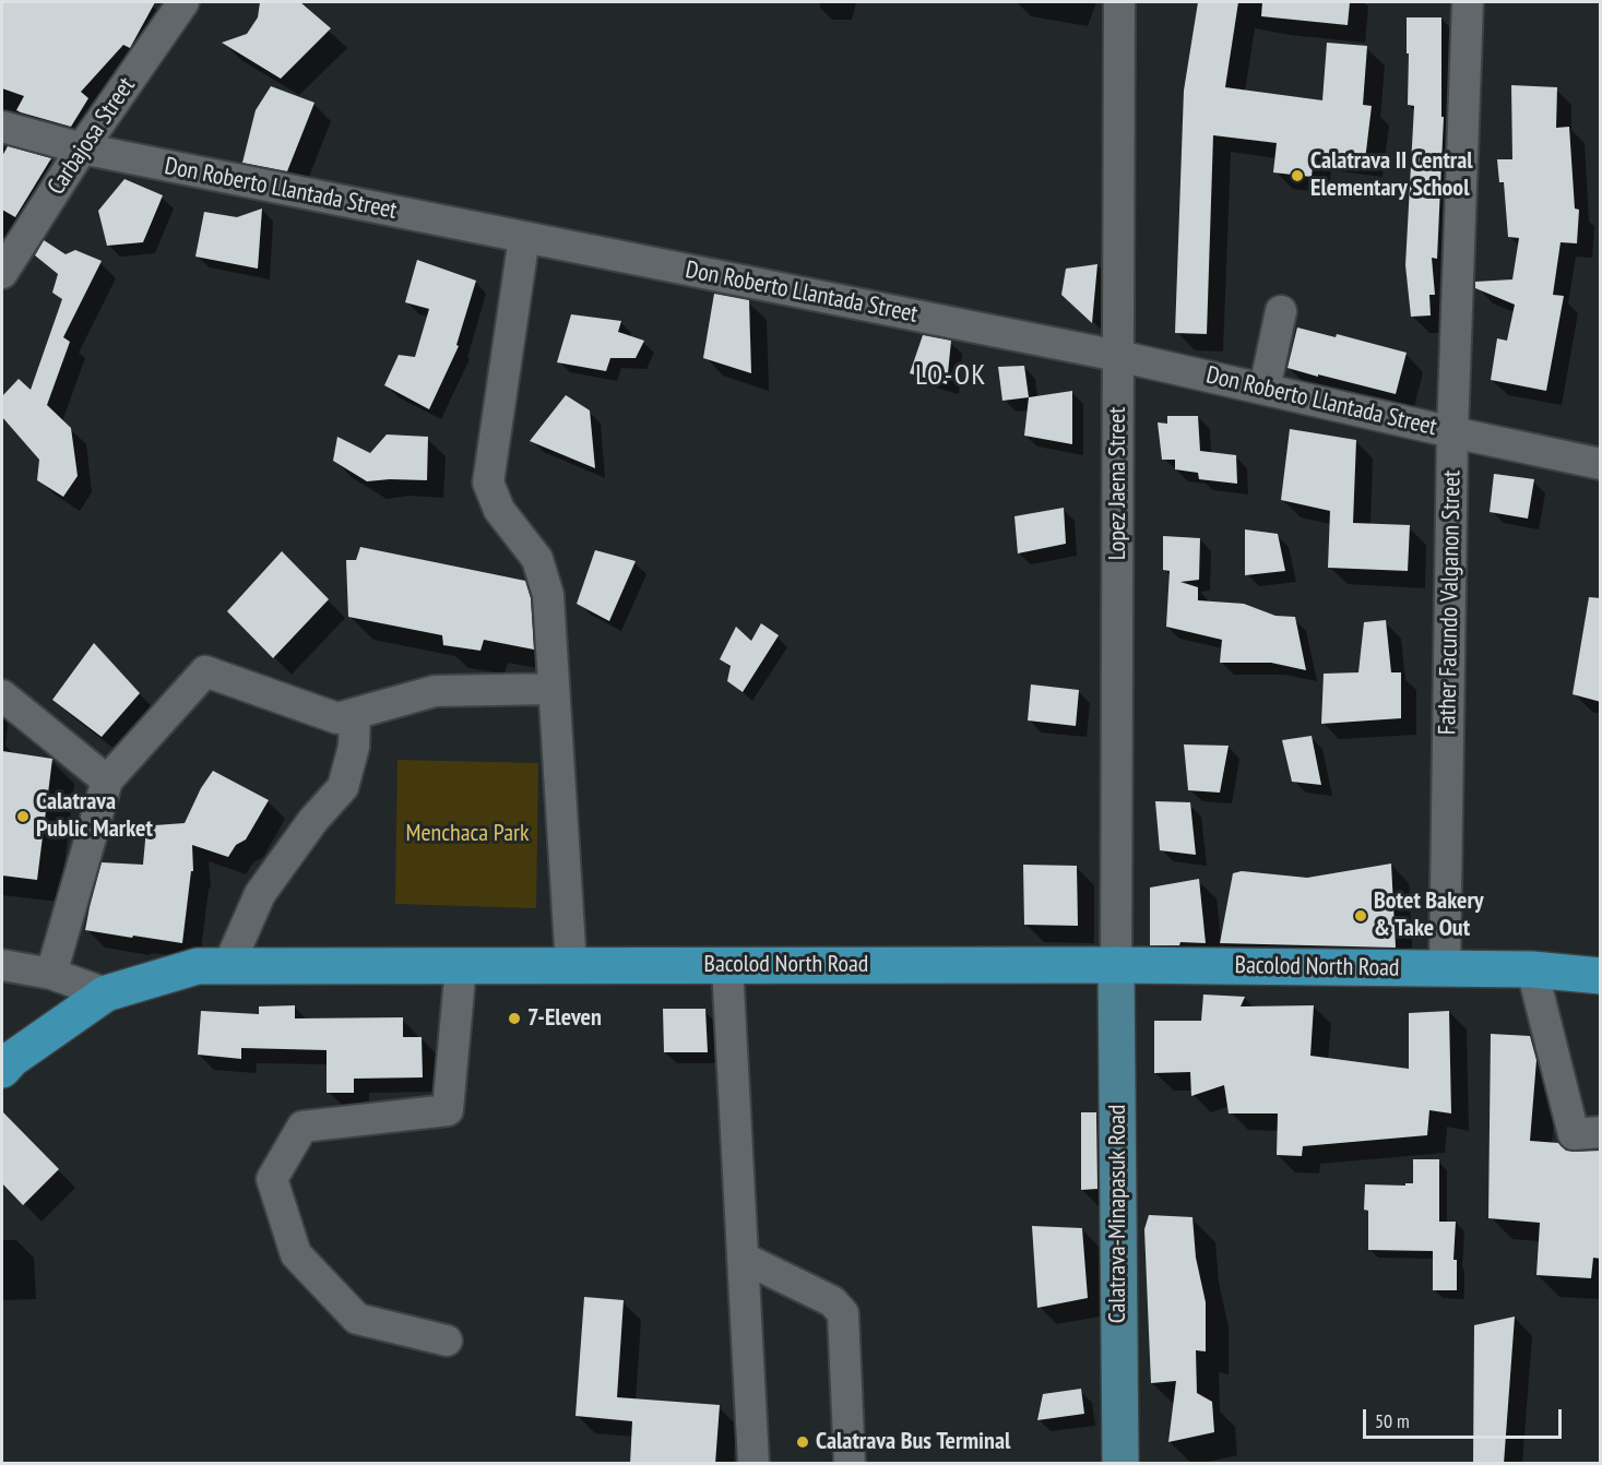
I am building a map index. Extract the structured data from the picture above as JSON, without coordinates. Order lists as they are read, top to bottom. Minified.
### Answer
{"streets":{"highway":["Bacolod North Road"],"main road":["Calatrava-Minapasuk Road"],"street":["Carbajosa Street","Don Roberto Llantada Street","Lopez Jaena Street","Father Facundo Valganon Street"]},"crossings":[["Carbajosa Street","Don Roberto Llantada Street"],["Don Roberto Llantada Street","Lopez Jaena Street"],["Don Roberto Llantada Street","Father Facundo Valganon Street"],["Lopez Jaena Street","Bacolod North Road"],["Lopez Jaena Street","Calatrava-Minapasuk Road"],["Father Facundo Valganon Street","Bacolod North Road"],["Bacolod North Road","Calatrava-Minapasuk Road"]],"districts":["LO-OK"],"parks":["Menchaca Park"],"places":["Calatrava II Central Elementary School","Calatrava Public Market","Botet Bakery & Take Out","7-Eleven","Calatrava Bus Terminal"],"scale_bar":"50 m"}
